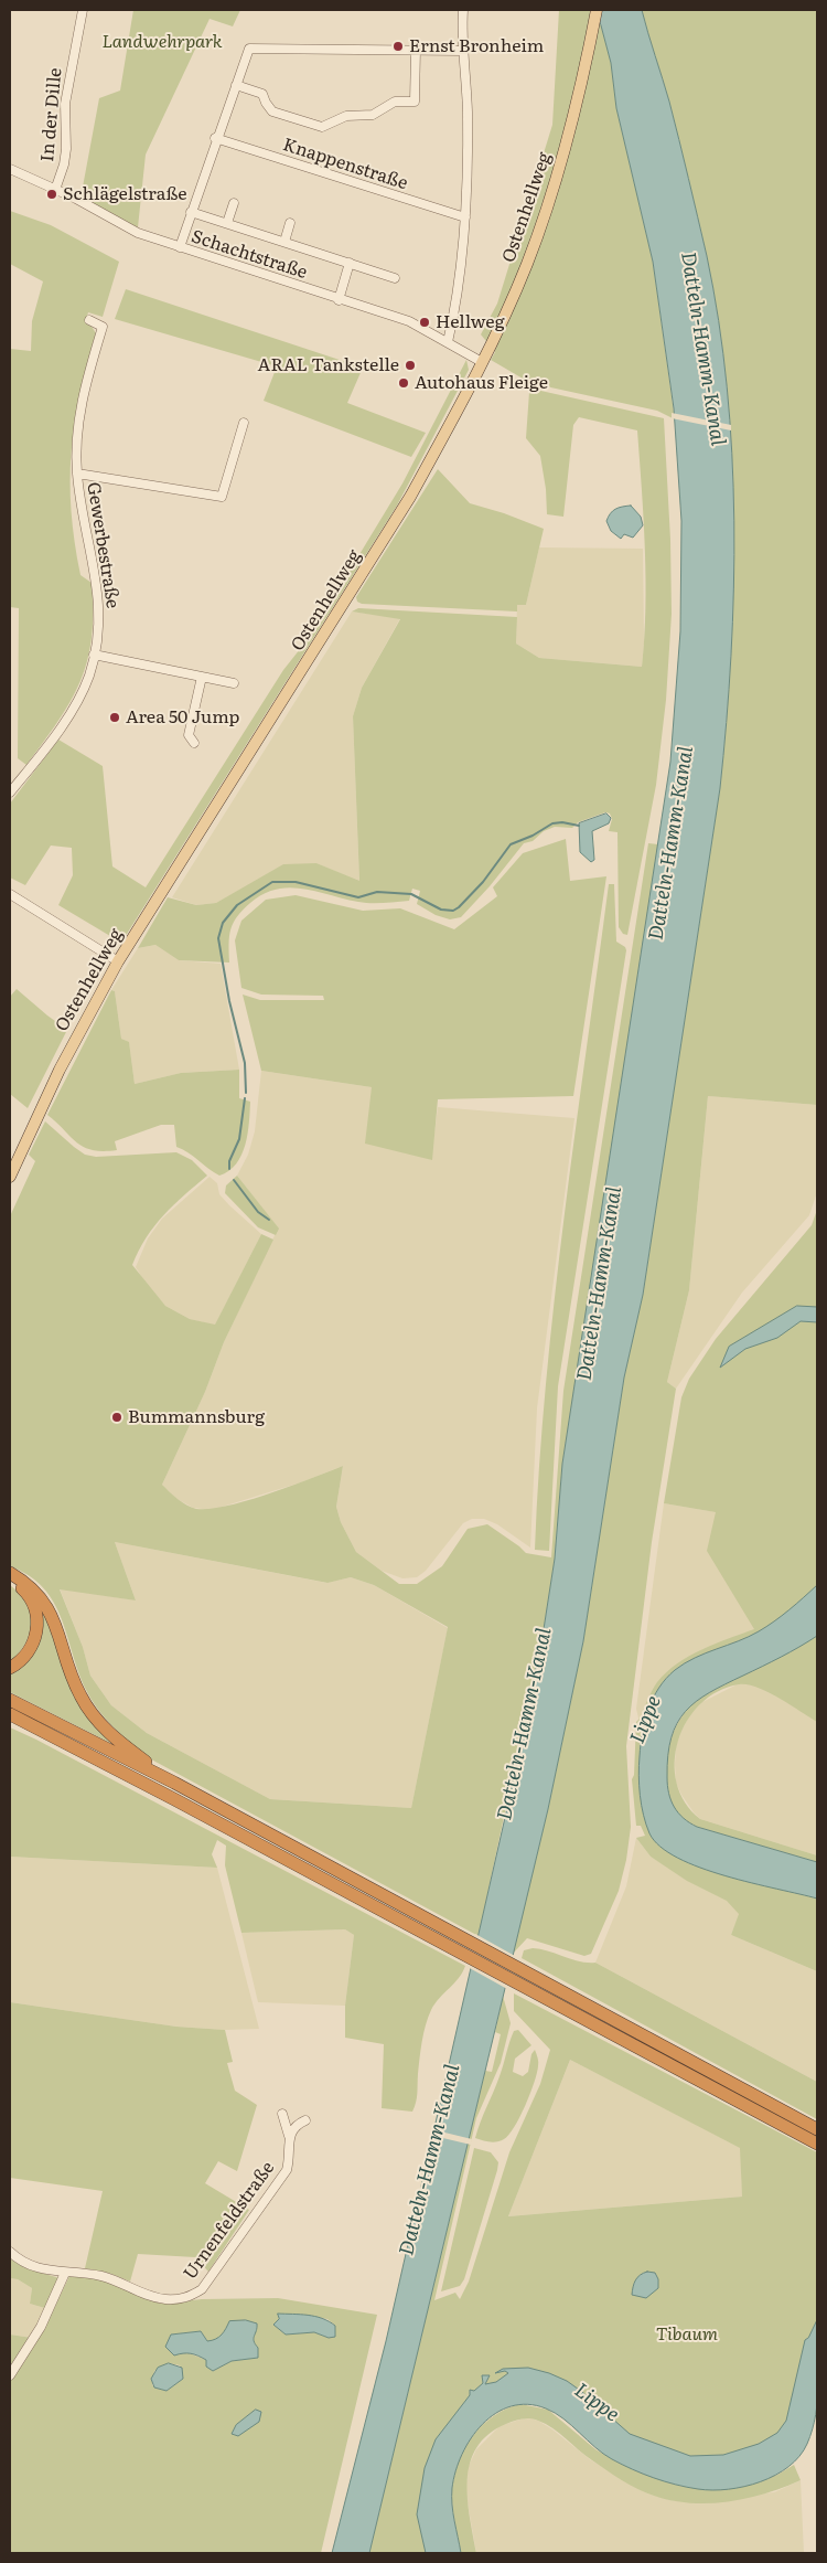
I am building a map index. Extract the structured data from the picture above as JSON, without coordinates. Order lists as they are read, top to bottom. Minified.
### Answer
{"streets":{"main road":["Ostenhellweg"],"street":["In der Dille","Knappenstraße","Schachtstraße","Gewerbestraße","Urnenfeldstraße"]},"crossings":[["In der Dille","Schachtstraße"],["Ostenhellweg","Schachtstraße"]],"water":["Datteln-Hamm-Kanal","Lippe"],"parks":["Landwehrpark","Tibaum"],"places":["Ernst Bronheim","Schlägelstraße","Hellweg","ARAL Tankstelle","Autohaus Fleige","Area 50 Jump","Bummannsburg"]}
